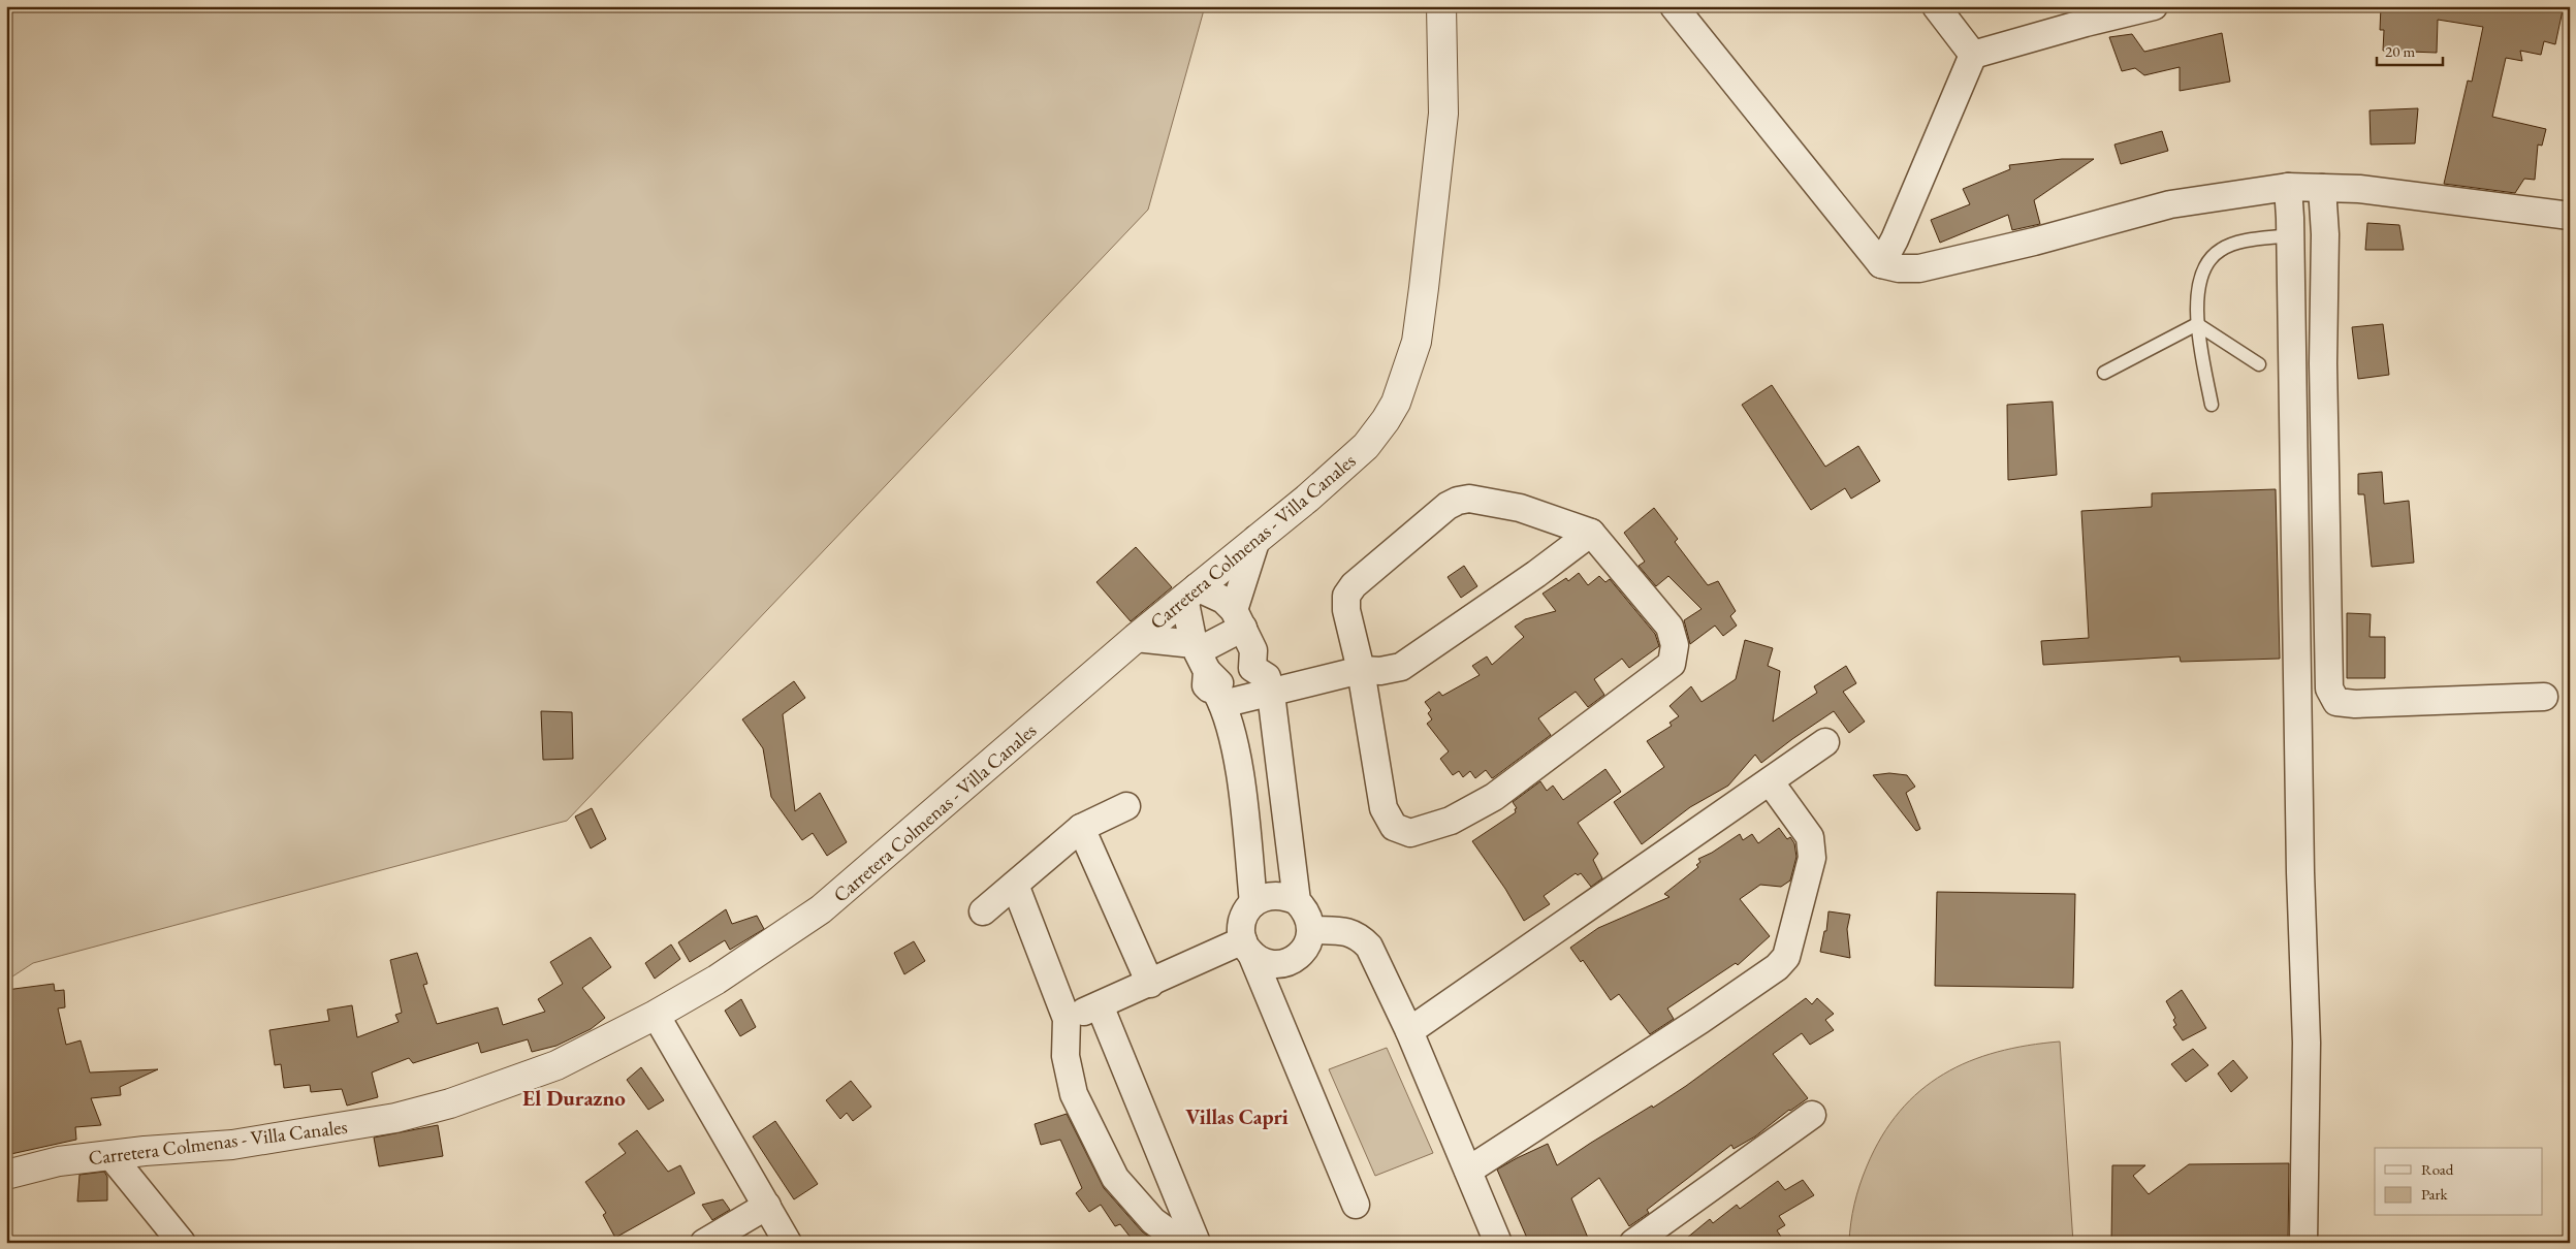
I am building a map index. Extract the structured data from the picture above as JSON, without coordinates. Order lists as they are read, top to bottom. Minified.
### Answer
{"streets":{"street":["Carretera Colmenas - Villa Canales"]},"districts":["El Durazno","Villas Capri"],"legend":["Road","Park"],"scale_bar":"20 m"}
